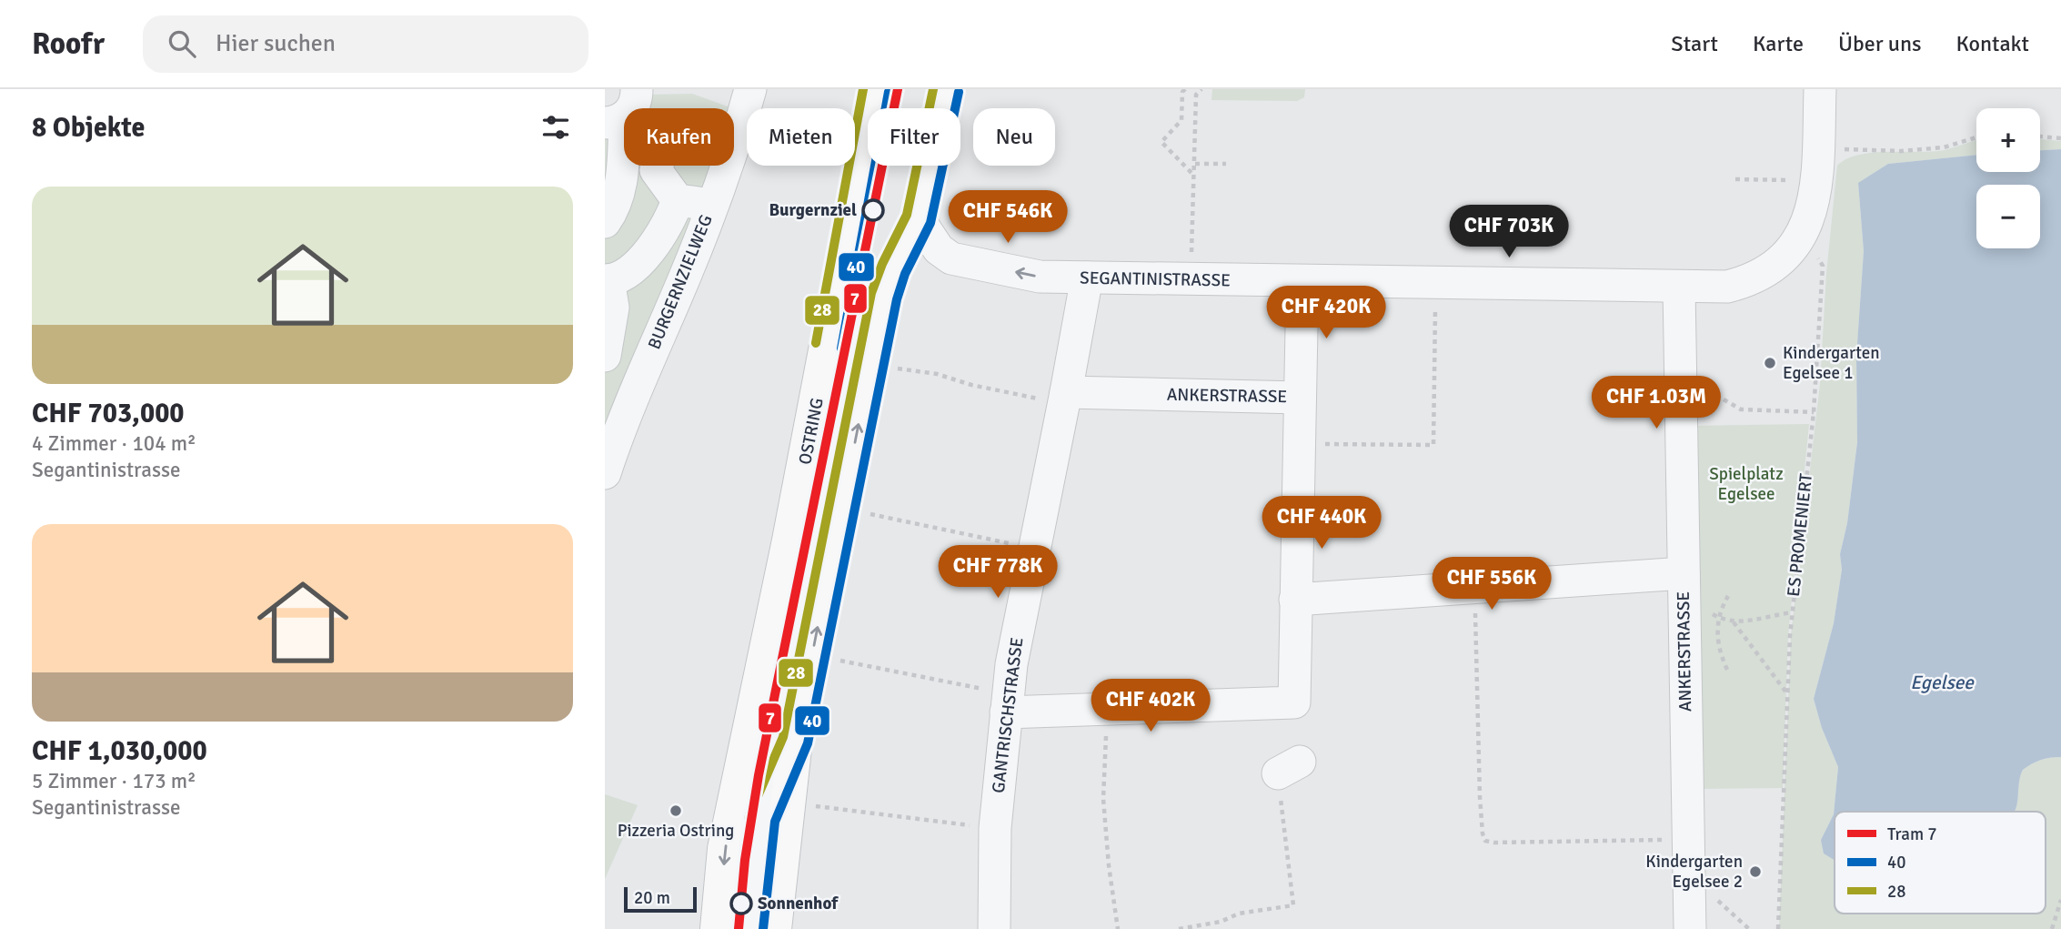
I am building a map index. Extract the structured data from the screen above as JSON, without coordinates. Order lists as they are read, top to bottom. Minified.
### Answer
{"streets":{"main road":["OSTRING"],"street":["SEGANTINISTRASSE","BURGERNZIELWEG","ANKERSTRASSE","GANTRISCHSTRASSE"],"path":["ES PROMENIERT"]},"crossings":[["SEGANTINISTRASSE","OSTRING"],["SEGANTINISTRASSE","GANTRISCHSTRASSE"],["ANKERSTRASSE","GANTRISCHSTRASSE"]],"water":["Egelsee"],"parks":["Spielplatz Egelsee"],"places":["Burgernziel","Kindergarten Egelsee 1","Pizzeria Ostring","Kindergarten Egelsee 2","Sonnenhof"],"lines":["tram line 7","transit line 28","transit line 40"],"legend":["Tram 7","40","28"],"scale_bar":"20 m","page":{"header":"Roofr","search":"Hier suchen","nav":["Start","Karte","Über uns","Kontakt"],"heading":"8 Objekte","map_buttons":["+","−"],"chip":["Kaufen","Mieten","Filter","Neu"],"list":[{"name":"CHF 703,000","note":"4 Zimmer · 104 m² · Segantinistrasse"},{"name":"CHF 1,030,000","note":"5 Zimmer · 173 m² · Segantinistrasse"}],"price":["CHF 546K","CHF 703K","CHF 420K","CHF 1.03M","CHF 440K","CHF 778K","CHF 556K","CHF 402K"],"scale":"20 m"}}
